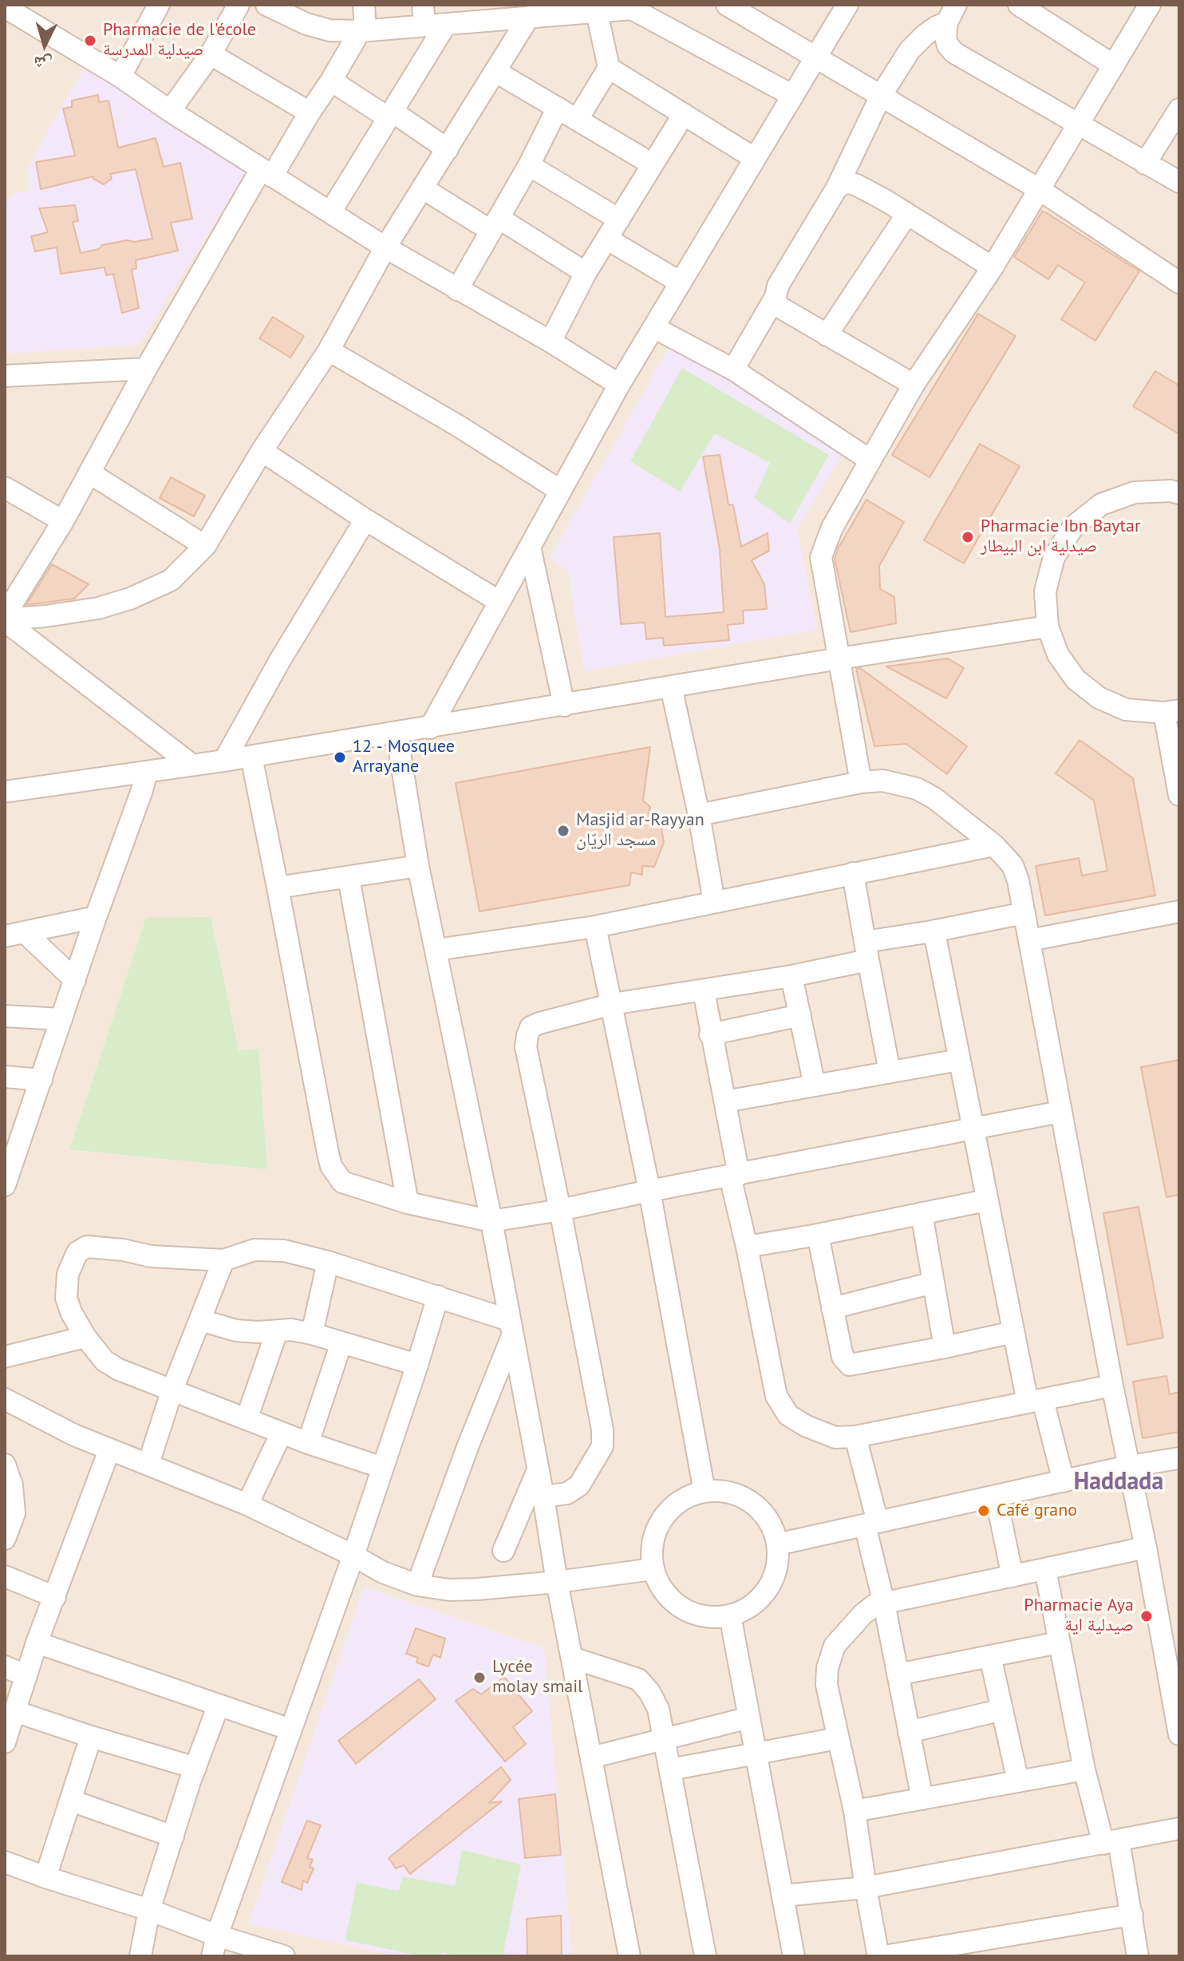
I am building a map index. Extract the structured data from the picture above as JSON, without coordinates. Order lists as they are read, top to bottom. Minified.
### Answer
{"districts":["Haddada"],"places":["Pharmacie de l'école صيدلية المدرسة","Pharmacie Ibn Baytar صيدلية ابن البيطار","12 - Mosquee Arrayane","Masjid ar-Rayyan مسجد الريّان","Café grano","Pharmacie Aya صيدلية اية","Lycée molay smail"],"north":"bottom"}
